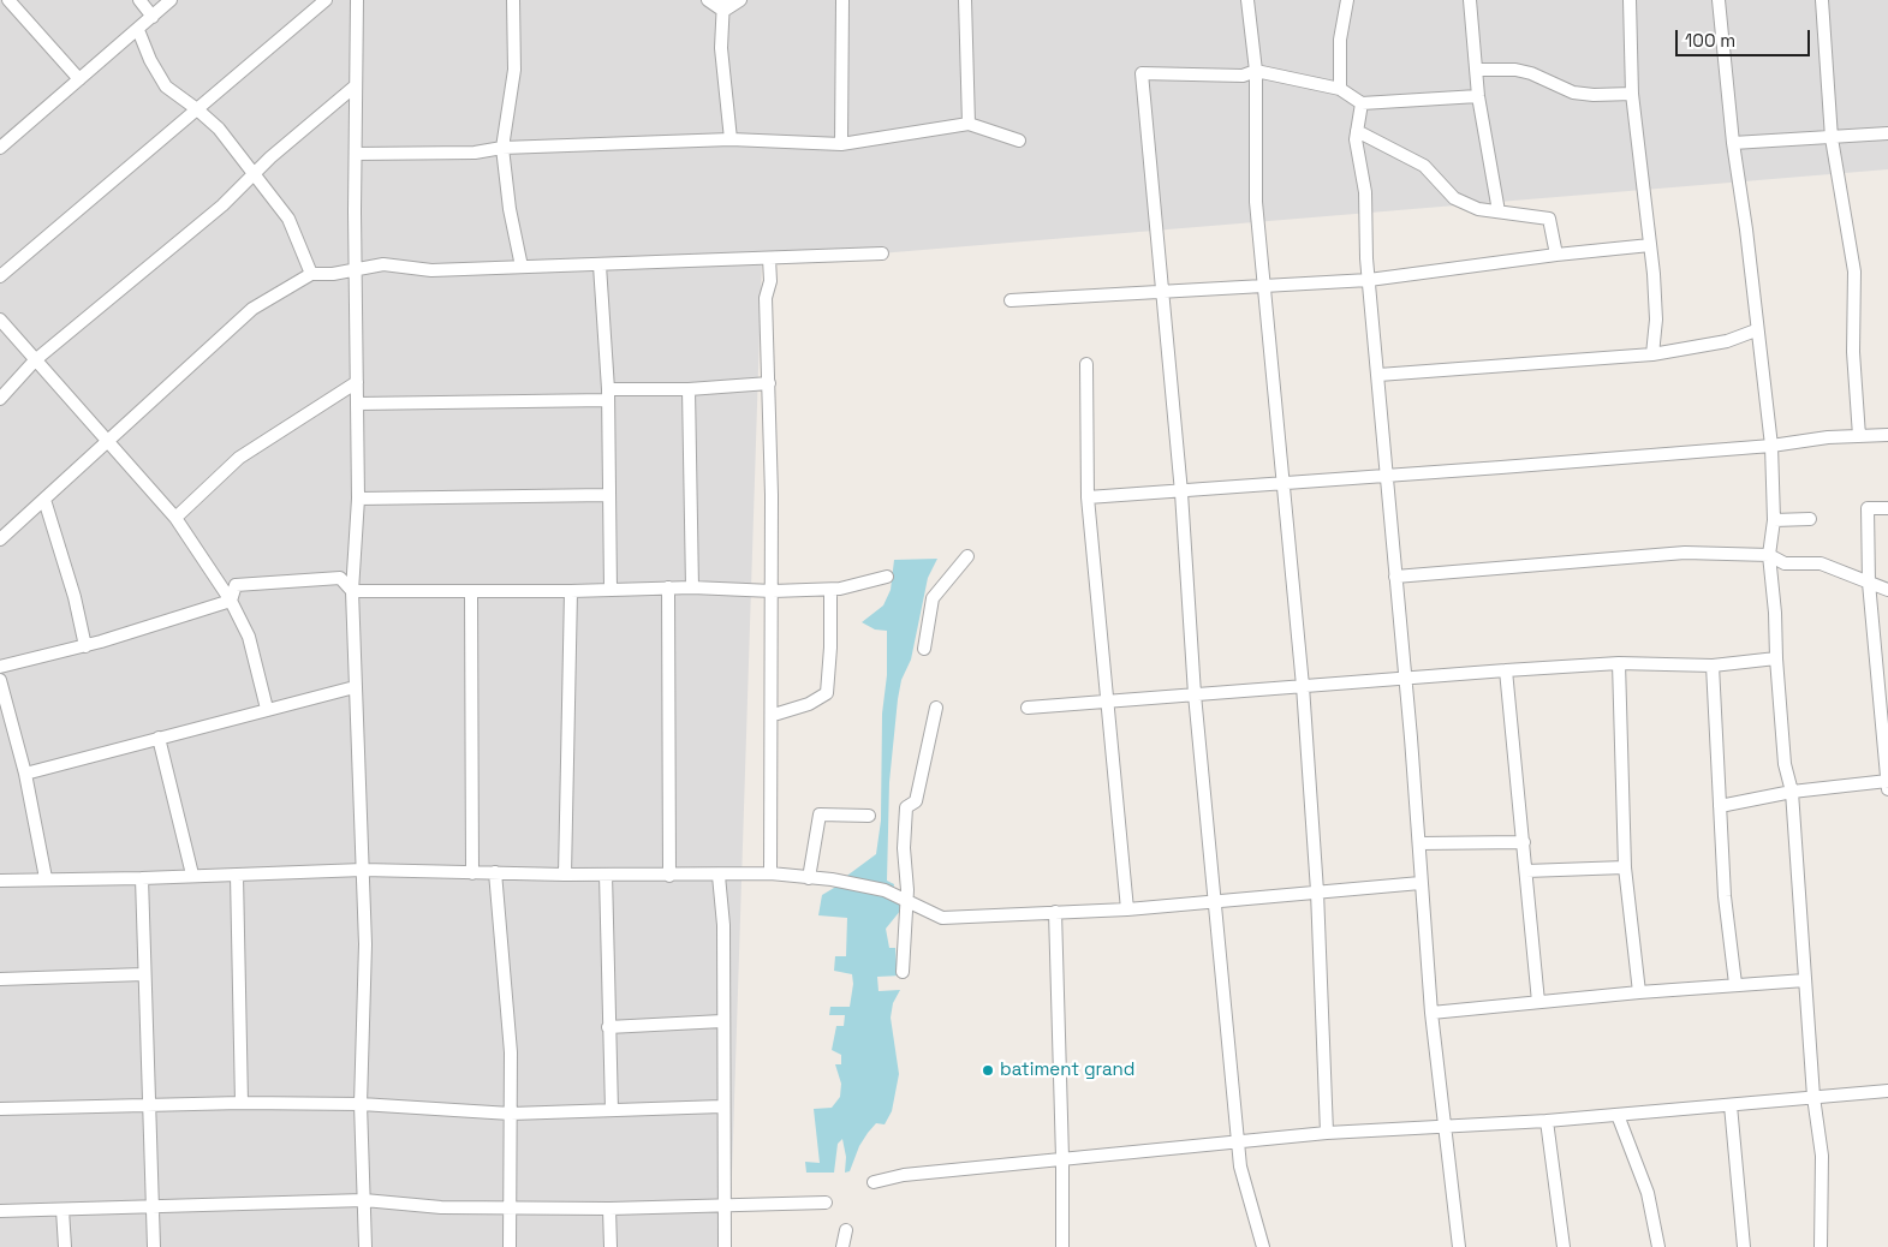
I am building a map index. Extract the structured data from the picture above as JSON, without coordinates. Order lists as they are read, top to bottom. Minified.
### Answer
{"places":["batiment grand"],"scale_bar":"100 m"}
